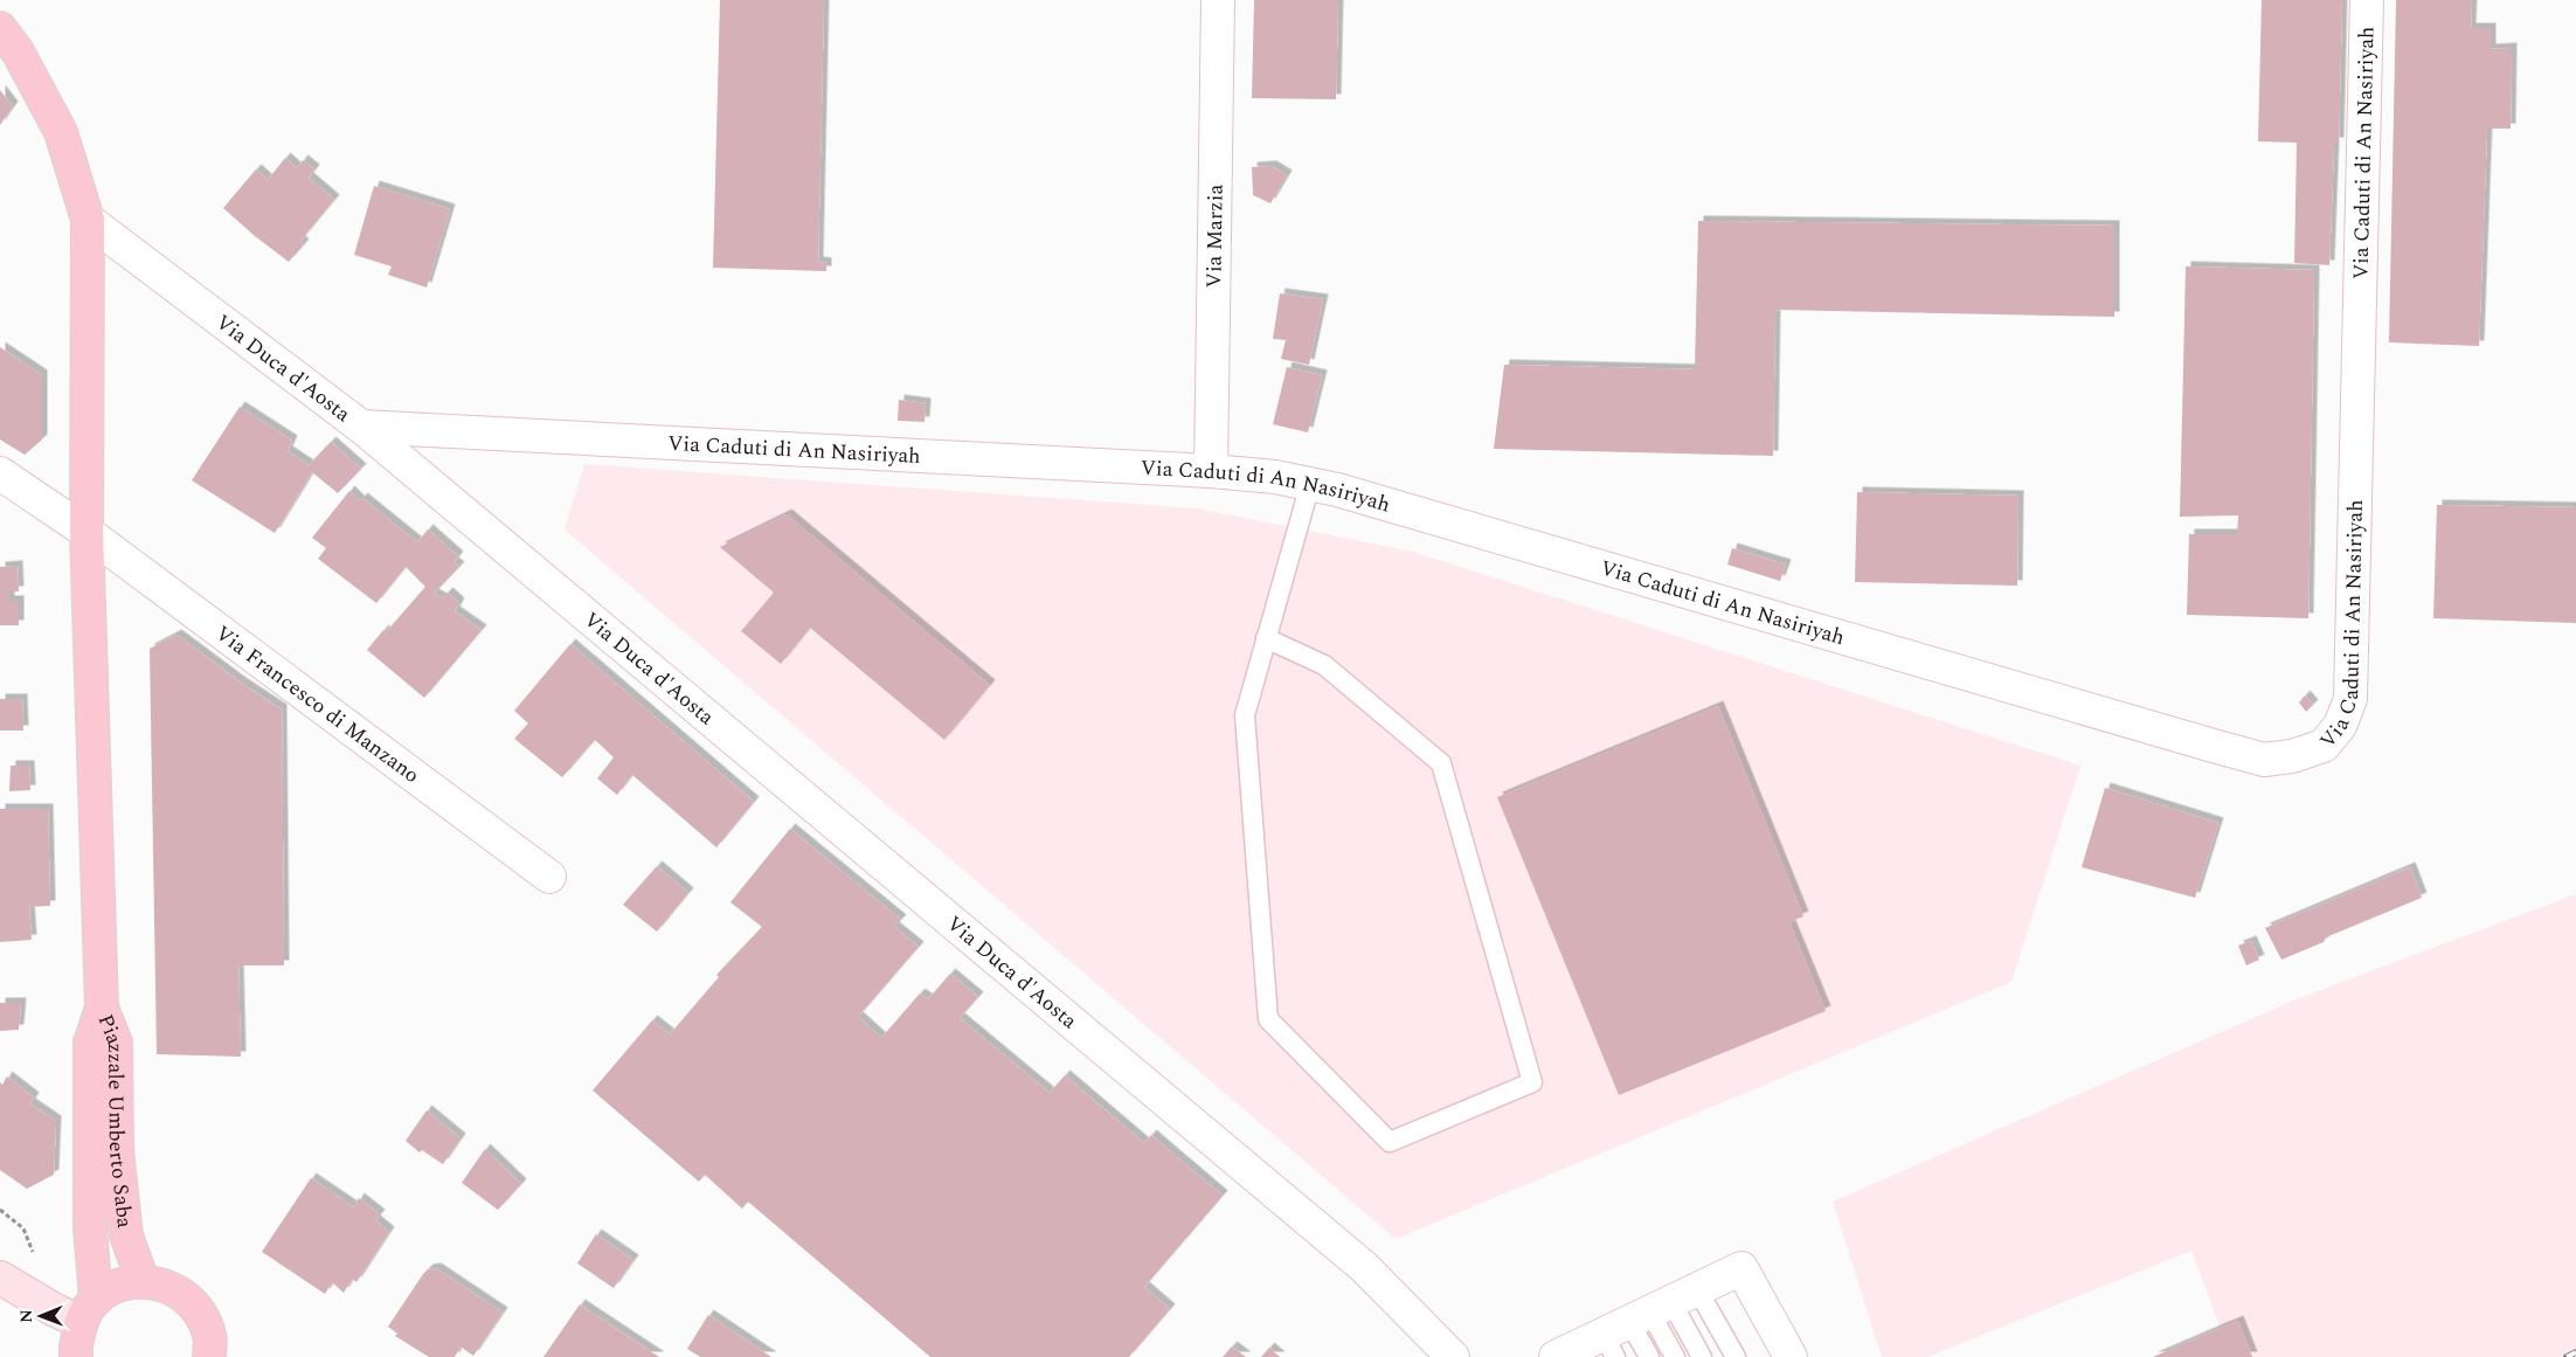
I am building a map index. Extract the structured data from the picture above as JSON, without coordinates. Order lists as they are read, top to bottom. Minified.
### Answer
{"streets":{"main road":["Piazzale Umberto Saba"],"street":["Via Caduti di An Nasiriyah","Via Marzia","Via Duca d'Aosta","Via Francesco di Manzano"]},"crossings":[["Via Caduti di An Nasiriyah","Via Marzia"],["Via Caduti di An Nasiriyah","Via Duca d'Aosta"]],"north":"left"}
